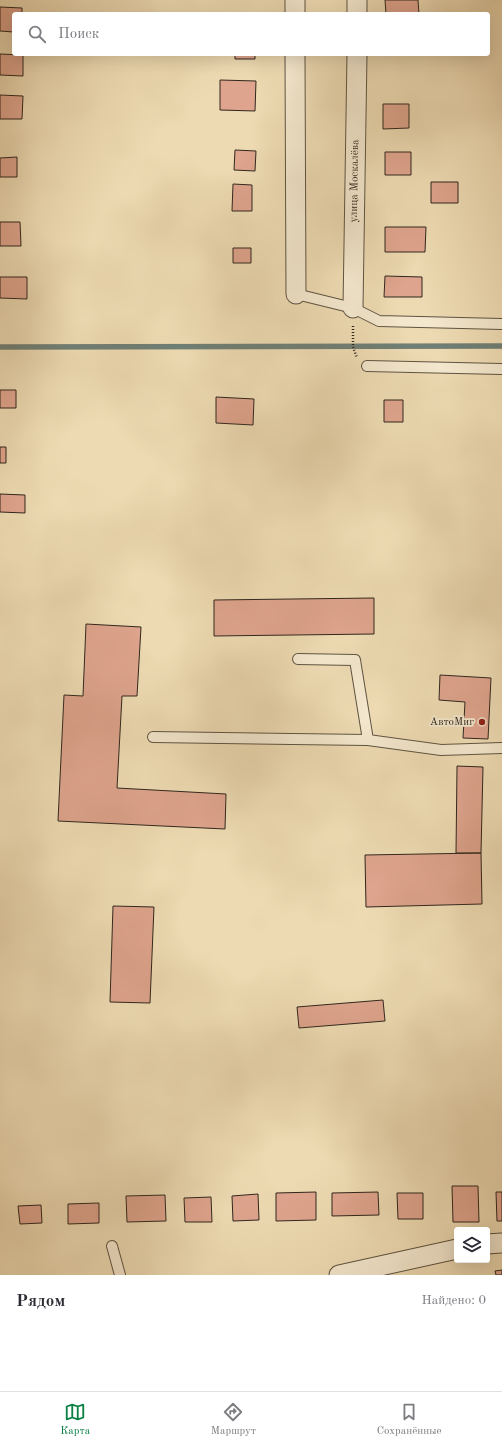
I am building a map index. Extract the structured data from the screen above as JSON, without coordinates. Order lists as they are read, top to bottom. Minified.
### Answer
{"streets":{"street":["улица Москалёва"]},"places":["АвтоМиг"],"page":{"search":"Поиск","heading":["Рядом","Найдено: 0"],"nav":["Карта","Маршрут","Сохранённые"]}}
